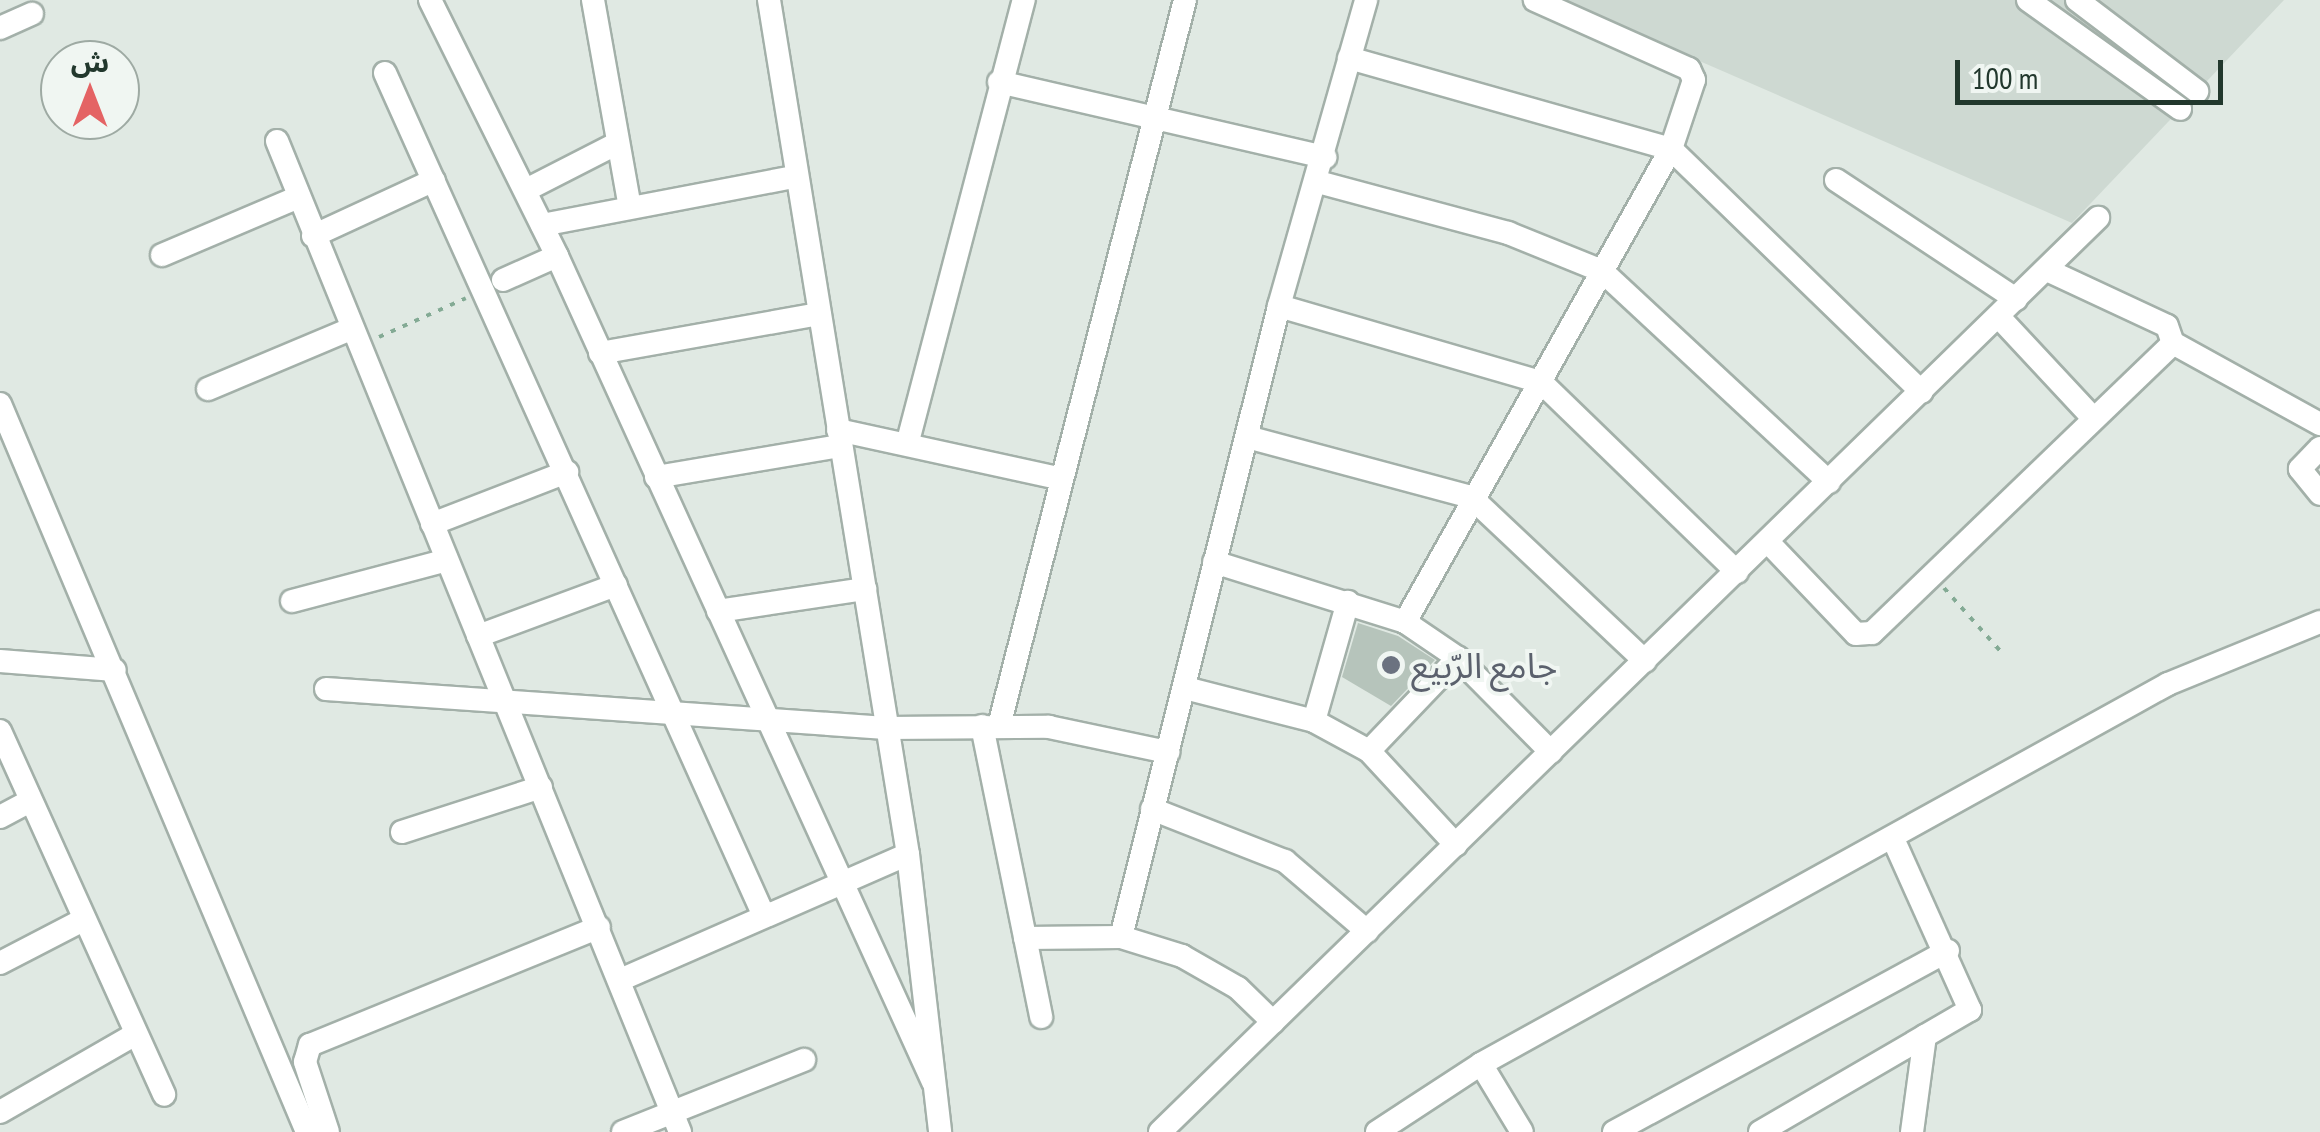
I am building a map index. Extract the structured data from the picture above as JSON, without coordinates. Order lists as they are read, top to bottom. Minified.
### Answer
{"places":["جامع الرّبيع"],"scale_bar":"100 m","north":"top"}
